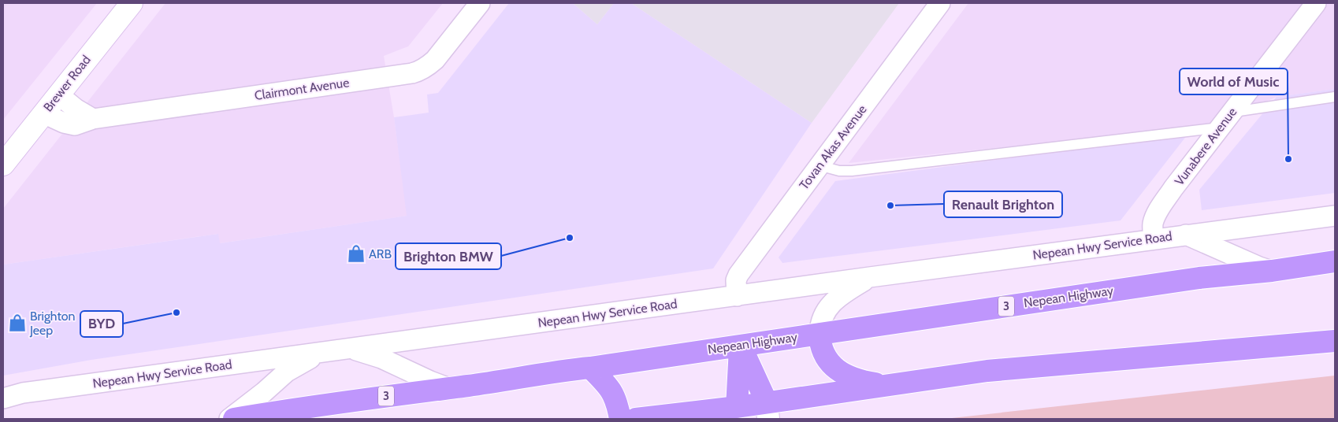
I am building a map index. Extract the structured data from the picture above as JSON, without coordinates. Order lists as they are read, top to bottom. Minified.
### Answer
{"streets":{"highway":["Nepean Highway","3"],"street":["Brewer Road","Clairmont Avenue","Vunabere Avenue","Tovan Akas Avenue","Nepean Hwy Service Road"]},"crossings":[["Brewer Road","Clairmont Avenue"],["Vunabere Avenue","Nepean Hwy Service Road"],["Tovan Akas Avenue","Nepean Hwy Service Road"],["Nepean Hwy Service Road","Nepean Highway"]],"places":{"other":["World of Music","Renault Brighton","Brighton BMW","BYD"],"shop":["ARB","Brighton Jeep"]}}
